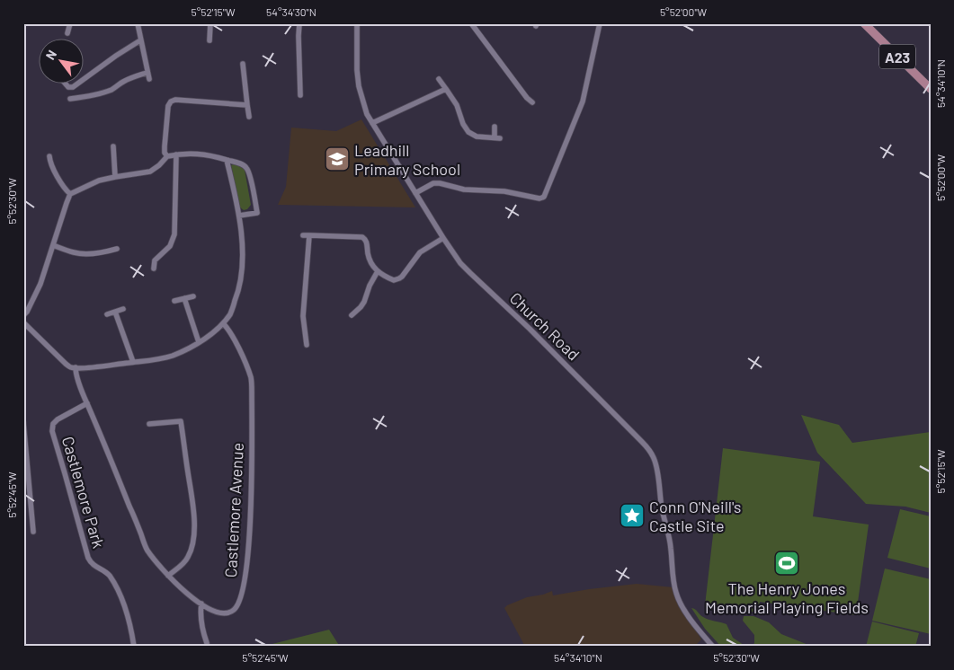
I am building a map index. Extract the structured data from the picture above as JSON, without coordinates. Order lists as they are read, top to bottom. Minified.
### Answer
{"streets":{"main road":["A23"],"street":["Church Road","Castlemore Park","Castlemore Avenue"]},"crossings":[["Castlemore Park","Castlemore Avenue"]],"places":{"school or university":["Leadhill Primary School"],"place":["Conn O'Neill's Castle Site"],"sports":["The Henry Jones Memorial Playing Fields"]},"north":"top left","coordinates":["5°52'15\"W","54°34'30\"N","5°52'00\"W","54°34'10\"N","5°52'30\"W","5°52'45\"W"]}
